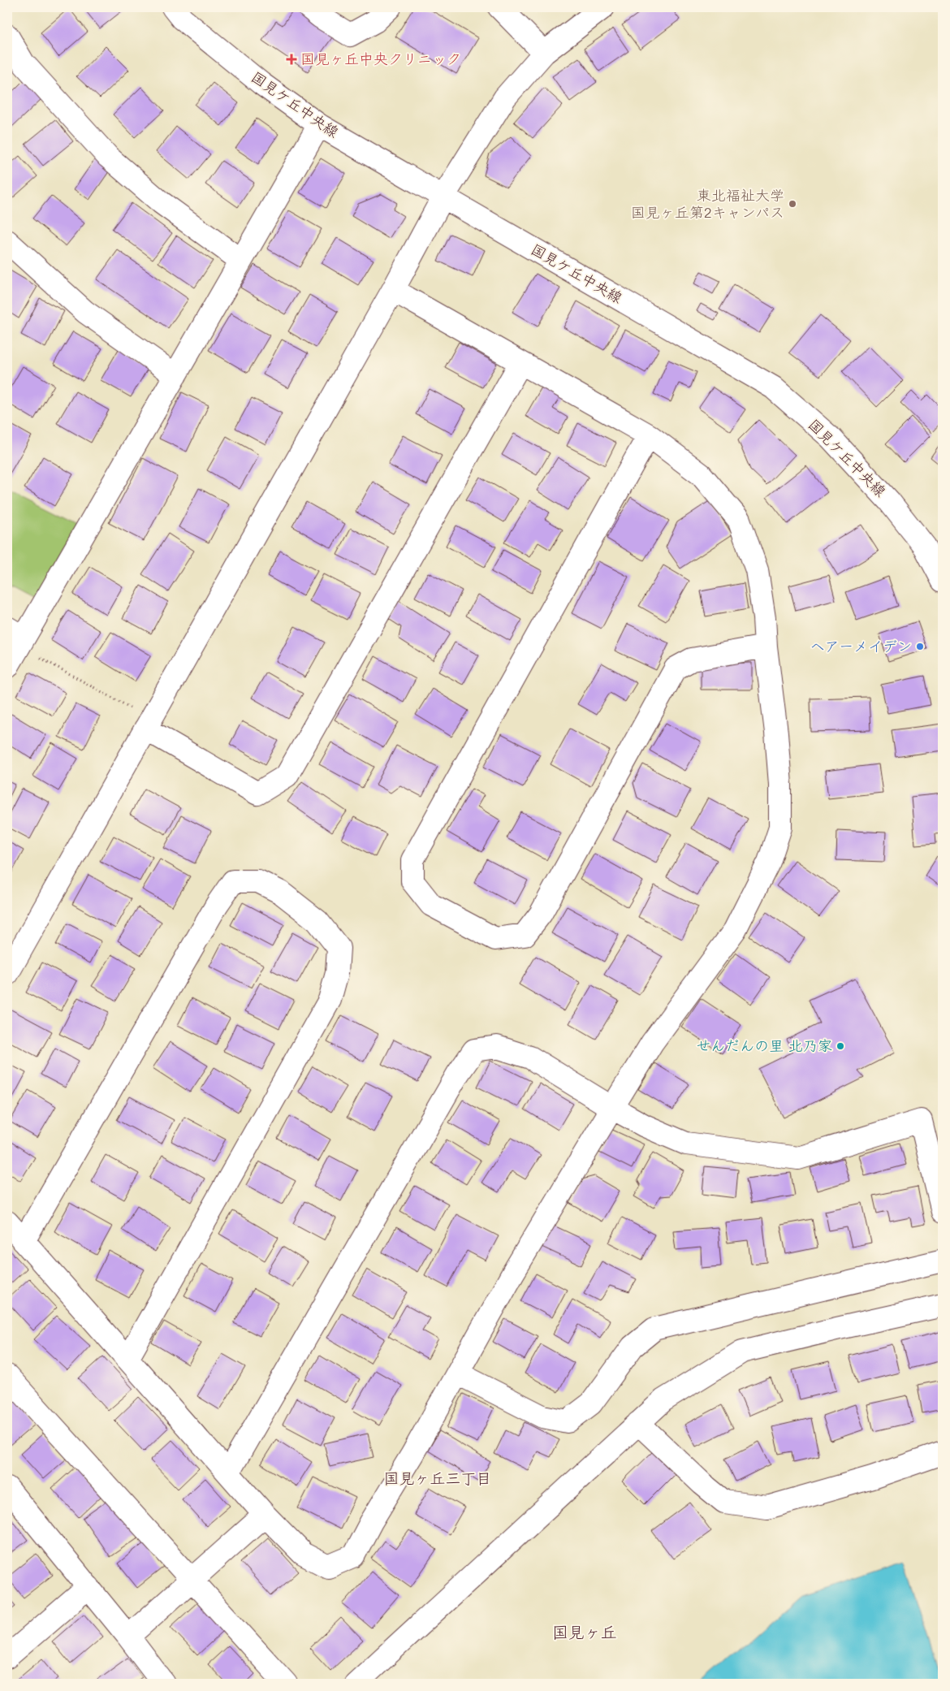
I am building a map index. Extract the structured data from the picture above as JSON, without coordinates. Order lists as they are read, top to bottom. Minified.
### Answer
{"streets":{"street":["国見ケ丘中央線"]},"districts":["国見ヶ丘三丁目","国見ヶ丘"],"places":{"health":["国見ヶ丘中央クリニック"],"other":["東北福祉大学 国見ヶ丘第2キャンパス","ヘアーメイデン","せんだんの里 北乃家"]}}
